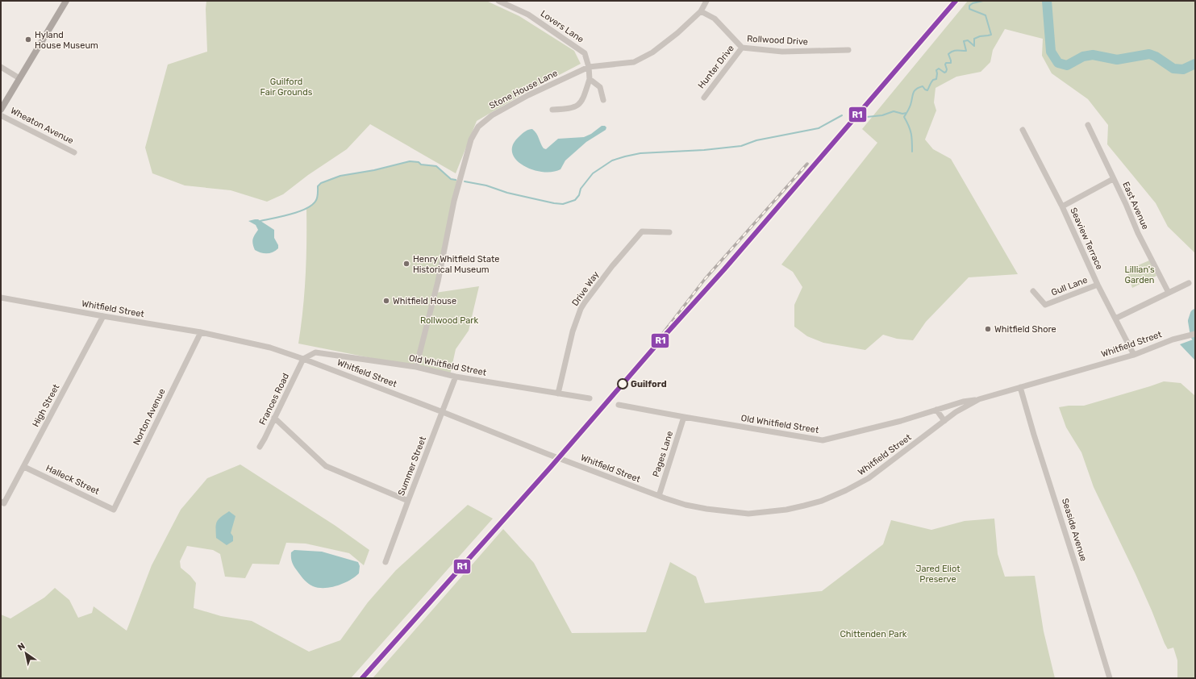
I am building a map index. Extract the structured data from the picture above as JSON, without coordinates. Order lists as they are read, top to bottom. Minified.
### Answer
{"streets":{"street":["Lovers Lane","Rollwood Drive","Hunter Drive","Stone House Lane","Wheaton Avenue","East Avenue","Seaview Terrace","Gull Lane","Drive Way","Whitfield Street","Old Whitfield Street","Frances Road","High Street","Norton Avenue","Pages Lane","Summer Street","Halleck Street","Seaside Avenue"]},"crossings":[["Lovers Lane","Stone House Lane"],["Rollwood Drive","Hunter Drive"],["Rollwood Drive","Stone House Lane"],["Stone House Lane","Old Whitfield Street"],["Seaview Terrace","Gull Lane"],["Seaview Terrace","Whitfield Street"],["Drive Way","Old Whitfield Street"],["Whitfield Street","Old Whitfield Street"],["Whitfield Street","Frances Road"],["Whitfield Street","High Street"],["Whitfield Street","Norton Avenue"],["Whitfield Street","Pages Lane"],["Whitfield Street","Summer Street"],["Whitfield Street","Seaside Avenue"],["Old Whitfield Street","Frances Road"],["Old Whitfield Street","Pages Lane"],["Old Whitfield Street","Summer Street"],["High Street","Halleck Street"],["Norton Avenue","Halleck Street"]],"parks":["Guilford Fair Grounds","Lillian's Garden","Rollwood Park","Jared Eliot Preserve","Chittenden Park"],"places":["Hyland House Museum","Henry Whitfield State Historical Museum","Whitfield House","Whitfield Shore","Guilford"],"lines":["transit line R1"],"north":"top left"}
